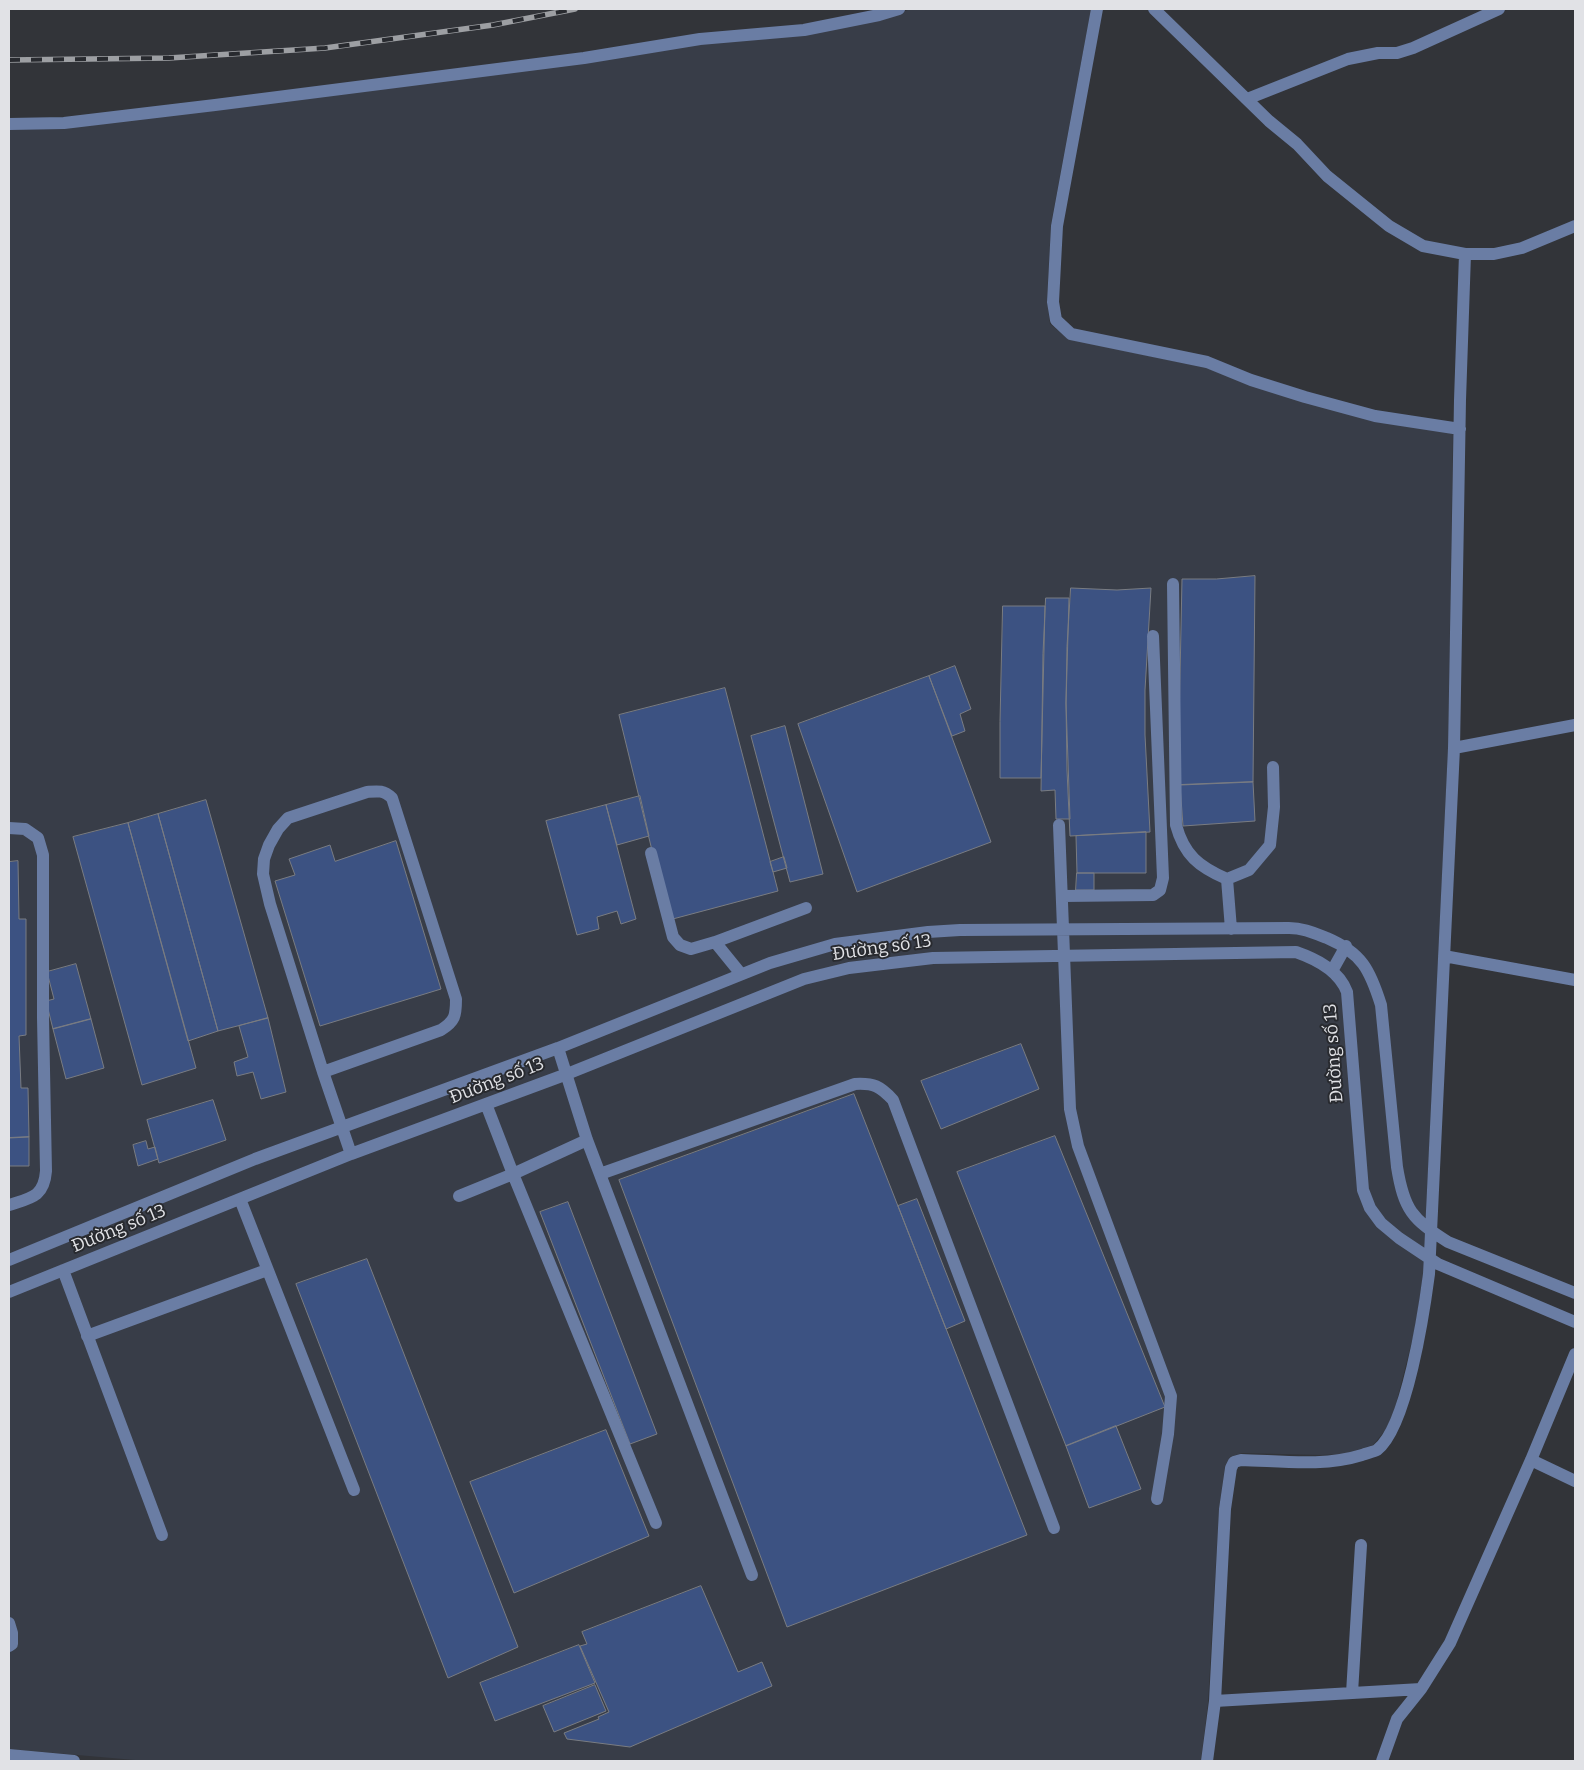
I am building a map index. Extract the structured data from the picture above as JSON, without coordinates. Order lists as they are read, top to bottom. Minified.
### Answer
{"streets":{"street":["Đường số 13"]}}
